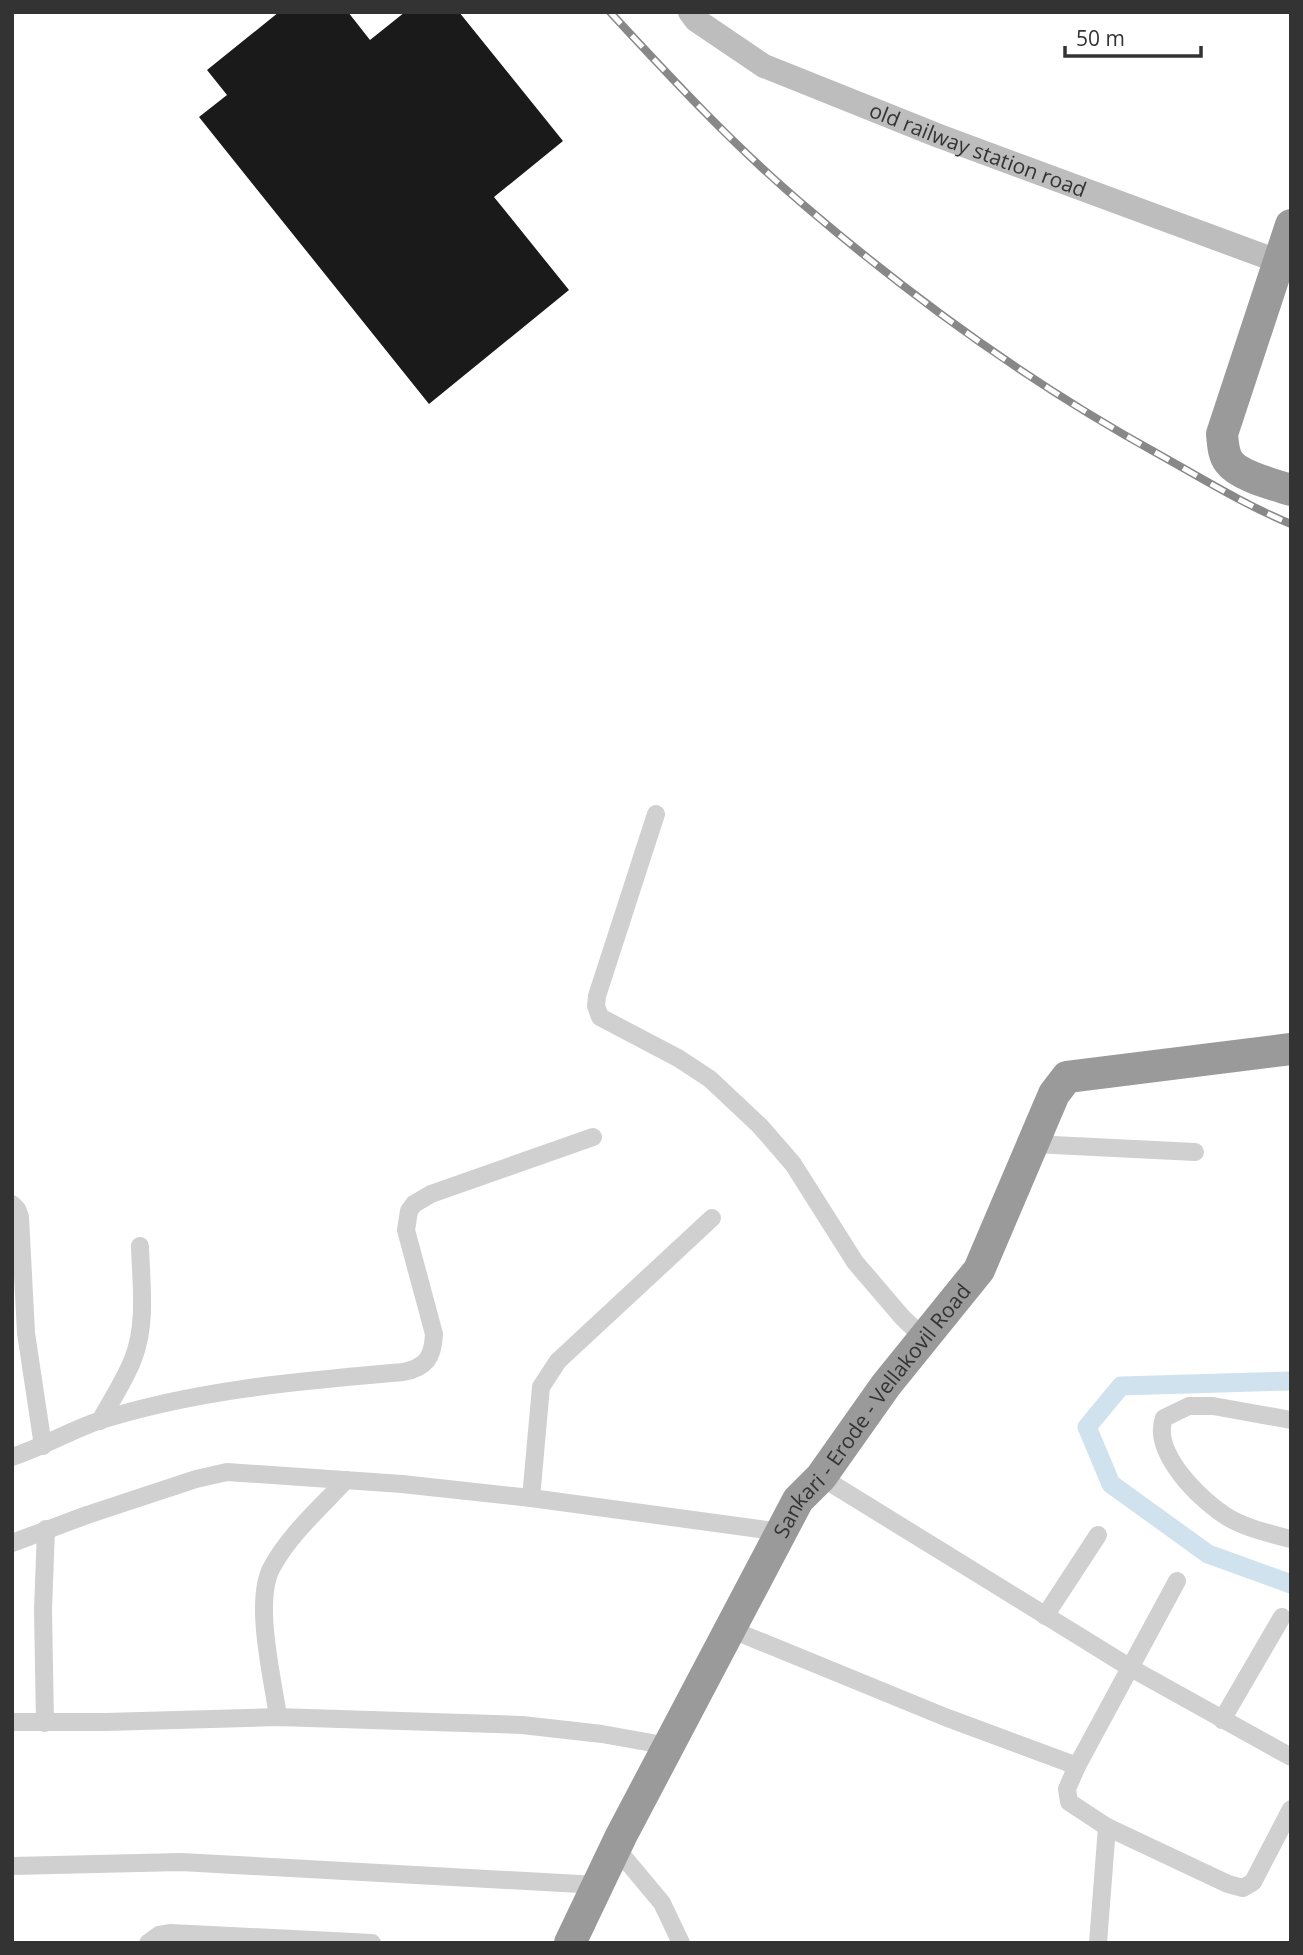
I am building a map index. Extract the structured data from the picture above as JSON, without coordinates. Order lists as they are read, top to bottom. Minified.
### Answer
{"streets":{"highway":["Sankari - Erode - Vellakovil Road"],"street":["old railway station road"]},"scale_bar":"50 m"}
